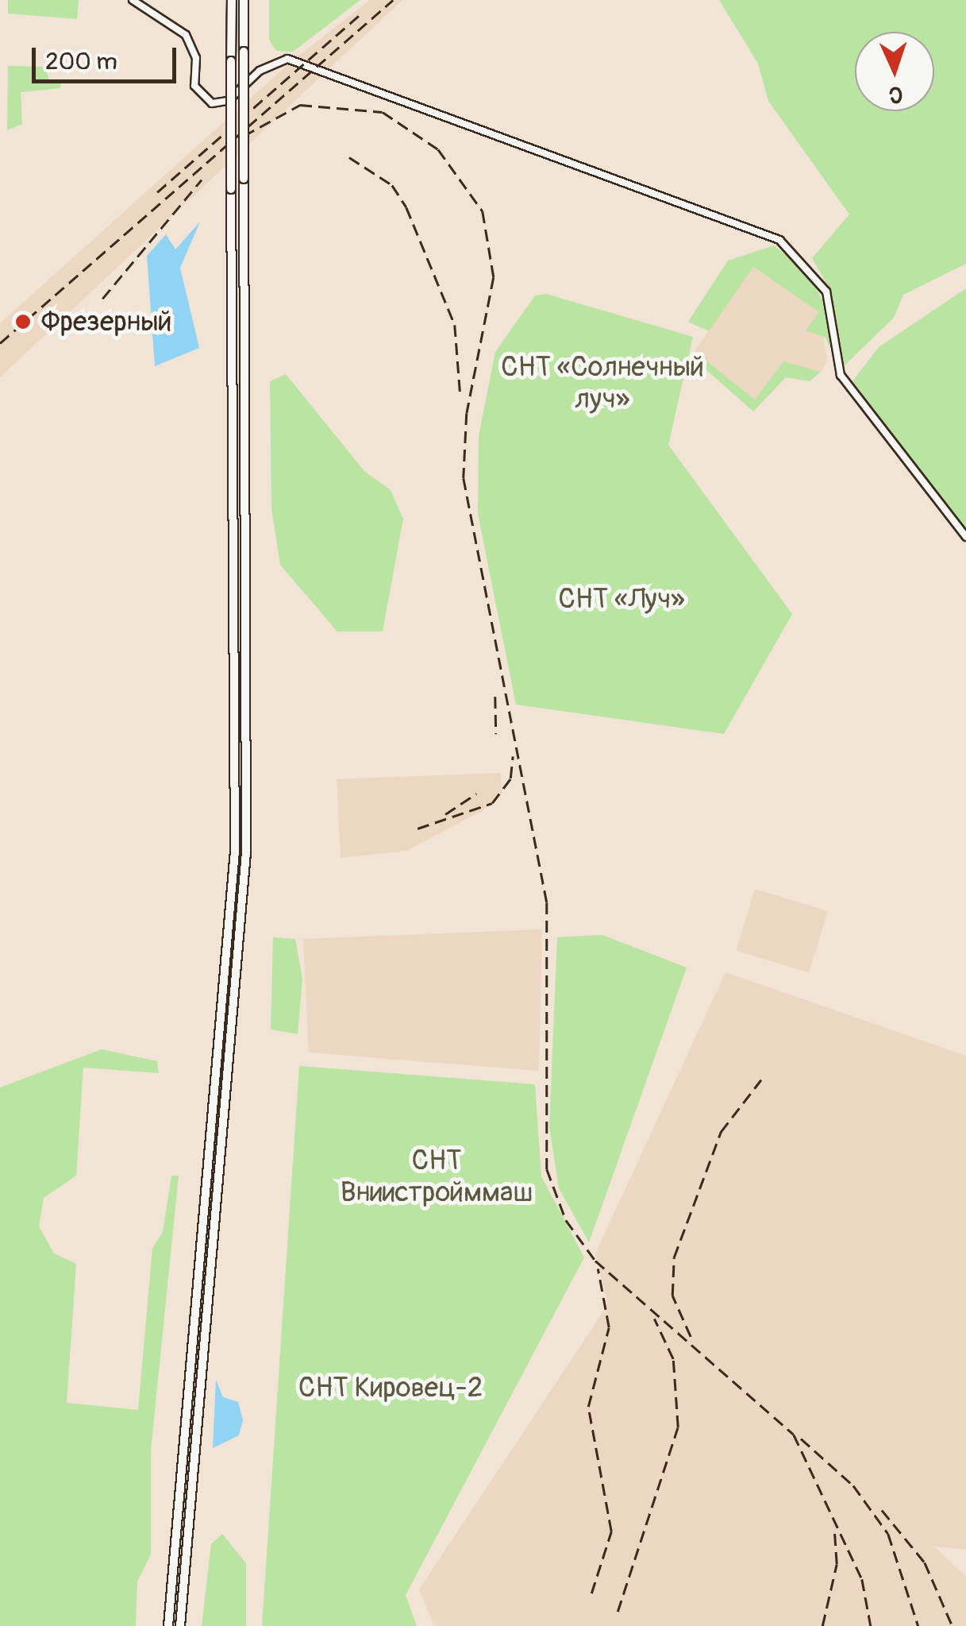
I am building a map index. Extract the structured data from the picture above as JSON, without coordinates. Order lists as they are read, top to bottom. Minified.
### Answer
{"parks":["СНТ «Солнечный луч»","СНТ «Луч»","СНТ Вниистройммаш","СНТ Кировец-2"],"places":["Фрезерный"],"scale_bar":"200 m","north":"bottom"}
